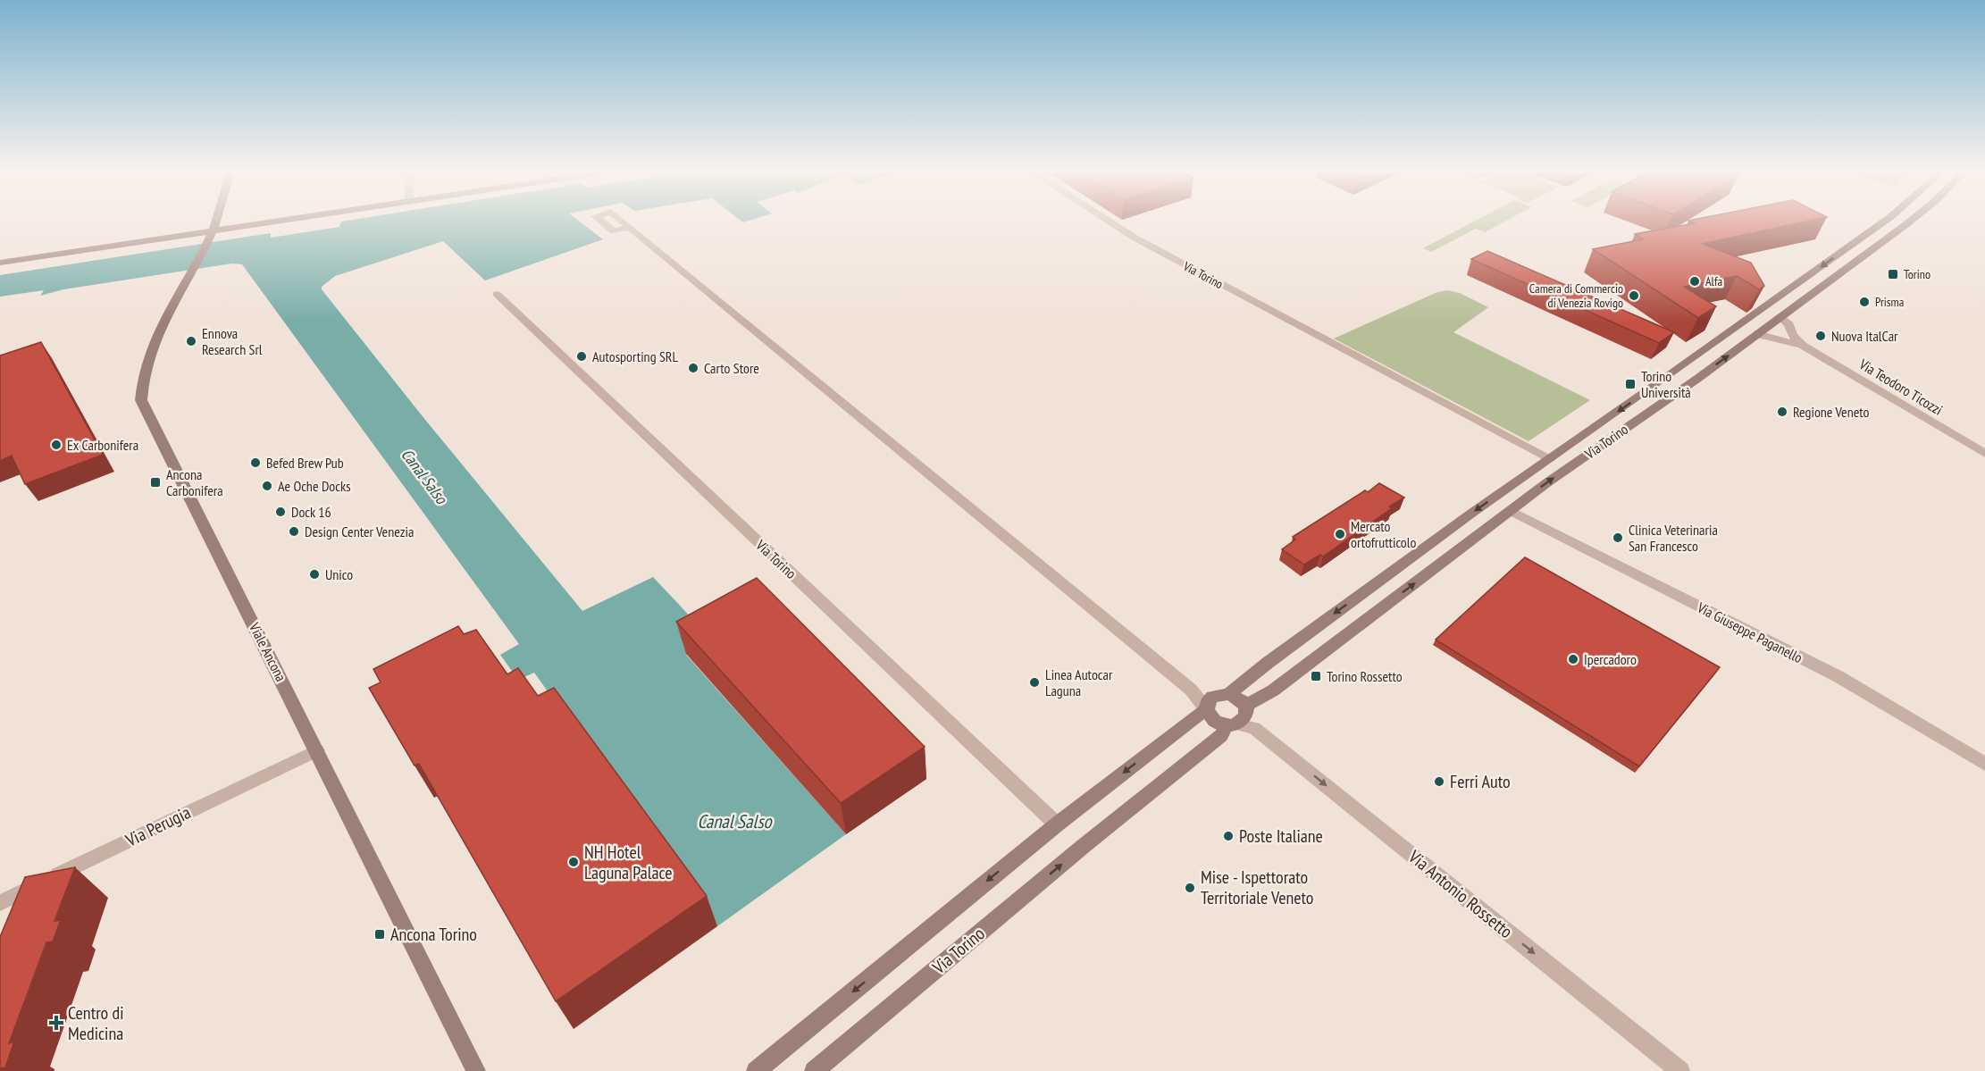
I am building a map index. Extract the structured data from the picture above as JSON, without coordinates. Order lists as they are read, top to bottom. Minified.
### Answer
{"streets":{"street":["Via Torino","Via Teodoro Ticozzi","Via Giuseppe Paganello","Viale Ancona","Via Perugia","Via Antonio Rossetto"]},"crossings":[["Via Torino","Via Teodoro Ticozzi"],["Via Torino","Via Giuseppe Paganello"],["Via Torino","Via Antonio Rossetto"],["Viale Ancona","Via Perugia"]],"one_way":["Via Antonio Rossetto"],"water":["Canal Salso"],"places":{"transit":["Torino","Torino Università","Ancona Carbonifera","Torino Rossetto","Ancona Torino"],"other":["Alfa","Camera di Commercio di Venezia Rovigo","Prisma","Nuova ItalCar","Ennova Research Srl","Autosporting SRL","Carto Store","Regione Veneto","Ex Carbonifera","Befed Brew Pub","Ae Oche Docks","Dock 16","Design Center Venezia","Mercato ortofrutticolo","Clinica Veterinaria San Francesco","Unico","Ipercadoro","Linea Autocar Laguna","Ferri Auto","Poste Italiane","NH Hotel Laguna Palace","Mise - Ispettorato Territoriale Veneto"],"health":["Centro di Medicina"]}}
